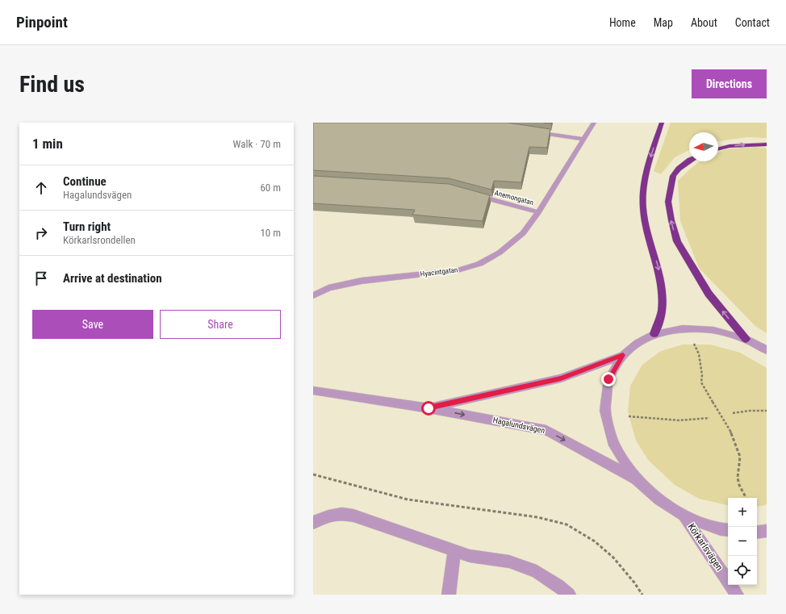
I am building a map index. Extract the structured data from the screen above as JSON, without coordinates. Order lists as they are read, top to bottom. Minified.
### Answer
{"streets":{"street":["Anemongatan","Hyacintgatan","Hagalundsvägen","Körkarlsvägen"]},"crossings":[["Anemongatan","Hyacintgatan"]],"one_way":["Hagalundsvägen"],"north":"left","page":{"header":"Pinpoint","nav":["Home","Map","About","Contact"],"buttons":["Directions",["Save","Share"]],"title":"Find us","heading":["1 min","Walk · 70 m"],"list":[["Continue","Hagalundsvägen","60 m"],["Turn right","Körkarlsrondellen","10 m"],"Arrive at destination"],"map_buttons":["+","−"]}}
